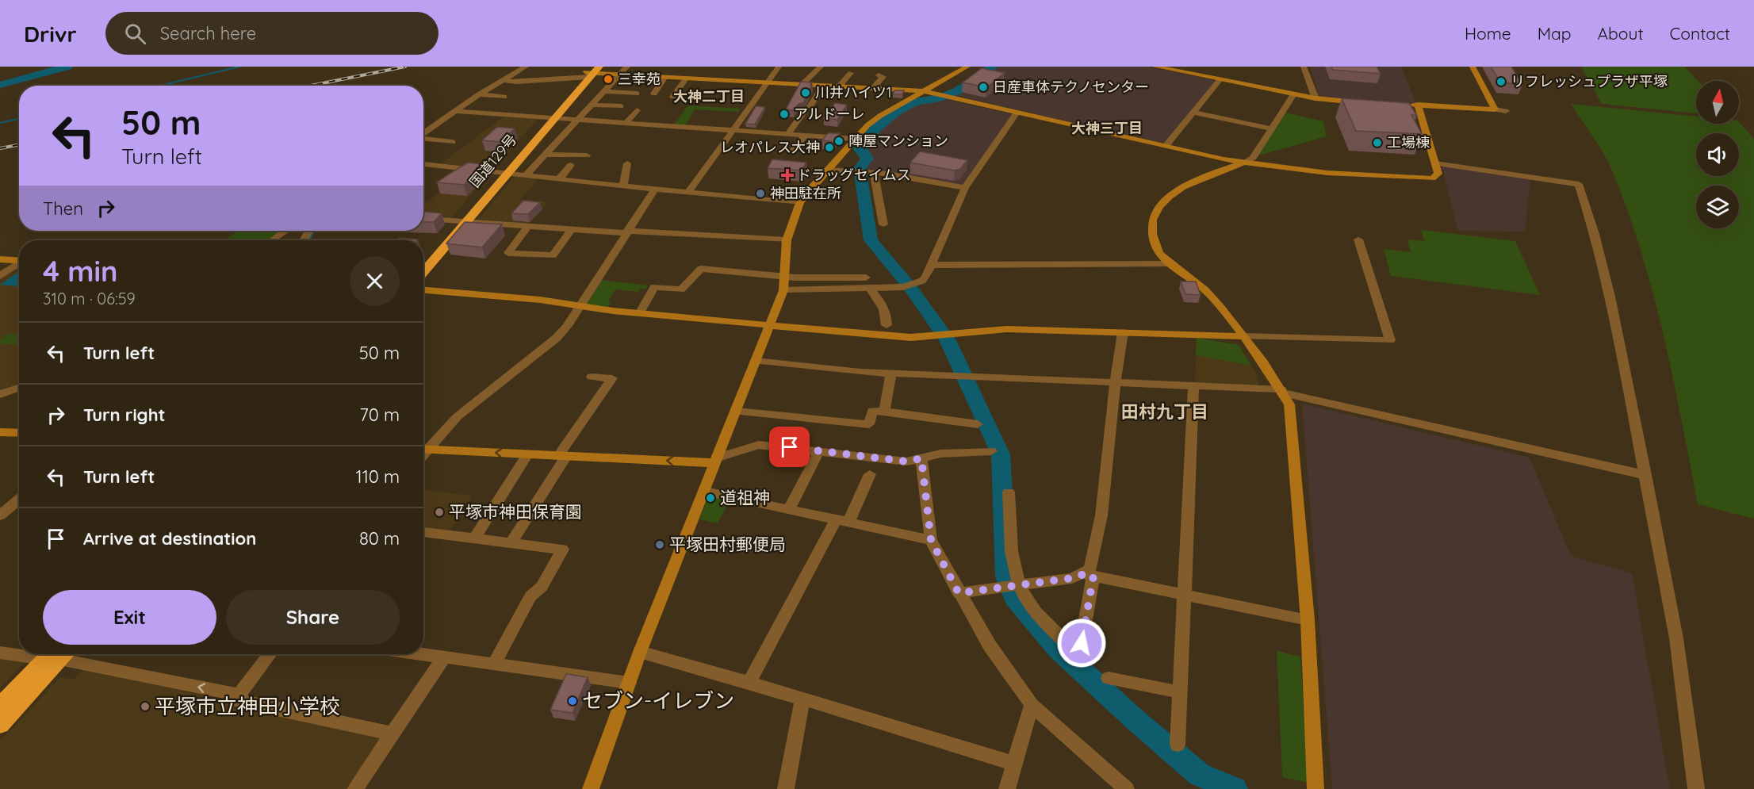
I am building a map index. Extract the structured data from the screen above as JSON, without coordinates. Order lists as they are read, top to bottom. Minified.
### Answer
{"streets":{"highway":["国道129号"]},"districts":["大神二丁目","大神三丁目","田村九丁目"],"places":{"other":["三幸苑","リフレッシュプラザ平塚","日産車体テクノセンター","川井ハイツ1","アルドーレ","陣屋マンション","工場棟","レオパレス大神","神田駐在所","道祖神","平塚市神田保育園","平塚田村郵便局","セブン-イレブン","平塚市立神田小学校"],"health":["ドラッグセイムス"]},"north":"top","page":{"header":"Drivr","search":"Search here","nav":["Home","Map","About","Contact"],"turn":["50 m","Turn left"],"then":"Then","heading":["4 min","310 m · 06:59"],"list":[{"name":"Turn left","value":"50 m"},{"name":"Turn right","value":"70 m"},{"name":"Turn left","value":"110 m"},{"name":"Arrive at destination","value":"80 m"}],"buttons":["Exit","Share"]}}
